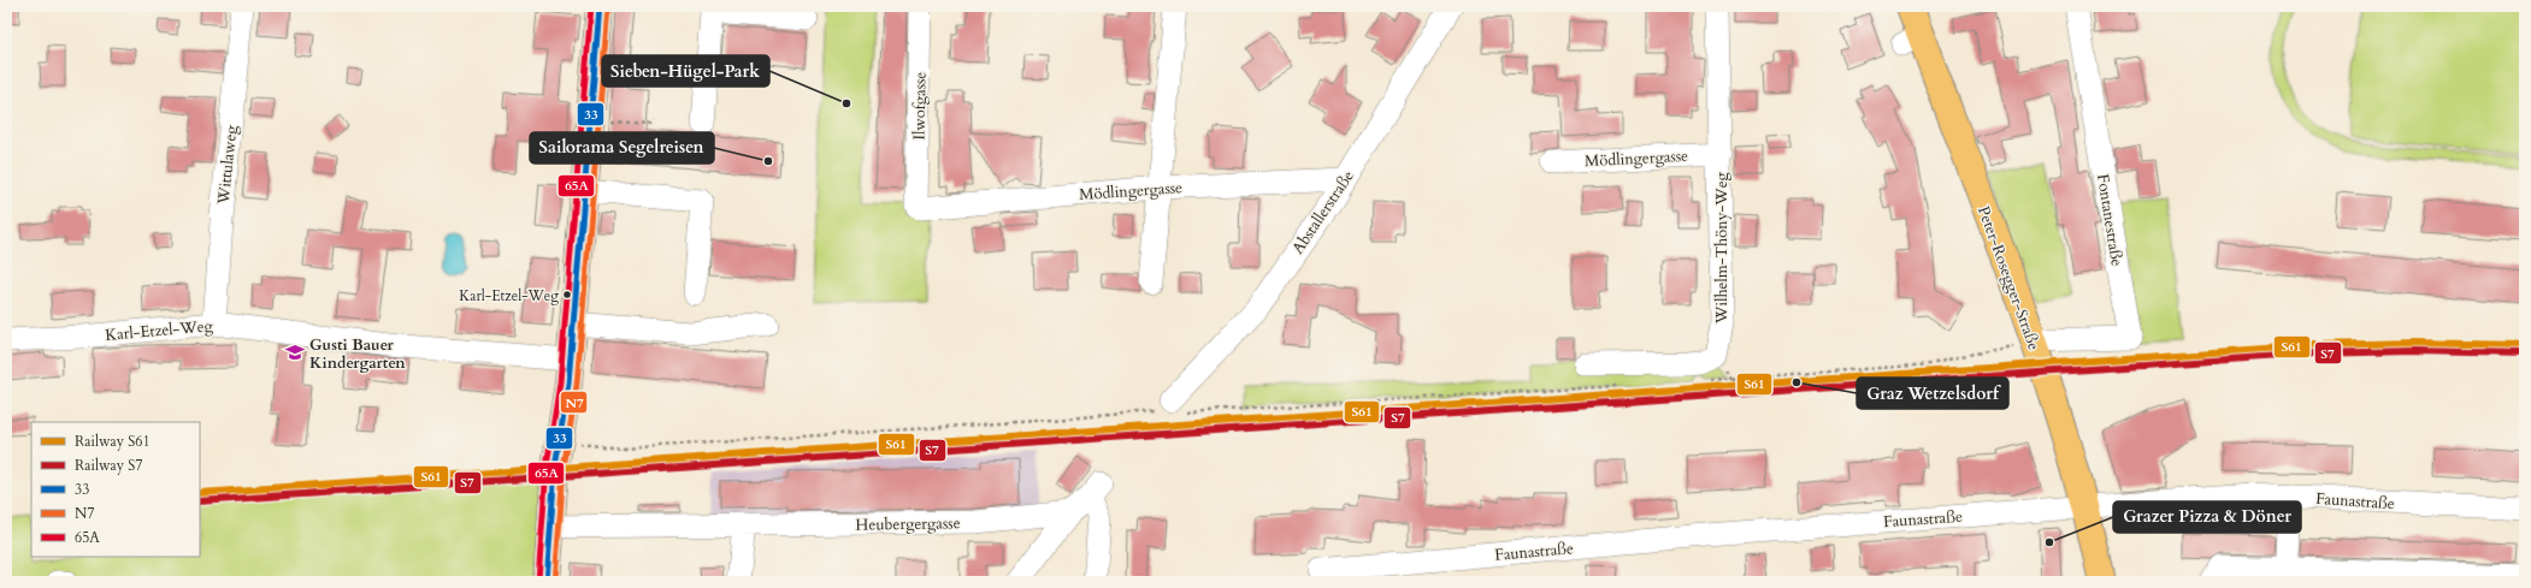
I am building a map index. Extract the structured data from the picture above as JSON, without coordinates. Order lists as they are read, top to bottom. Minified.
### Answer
{"streets":{"main road":["Peter-Rosegger-Straße"],"street":["Ilwofgasse","Mödlingergasse","Wittulaweg","Abstallerstraße","Fontanestraße","Wilhelm-Thöny-Weg","Karl-Etzel-Weg","Faunastraße","Heubergergasse"]},"crossings":[["Ilwofgasse","Mödlingergasse"],["Mödlingergasse","Abstallerstraße"],["Mödlingergasse","Wilhelm-Thöny-Weg"],["Wittulaweg","Karl-Etzel-Weg"],["Fontanestraße","Peter-Rosegger-Straße"],["Peter-Rosegger-Straße","Faunastraße"]],"places":{"other":["Sieben-Hügel-Park","Sailorama Segelreisen","Karl-Etzel-Weg","Graz Wetzelsdorf","Grazer Pizza & Döner"],"school or university":["Gusti Bauer Kindergarten"]},"lines":["transit line 33","transit line 65A","transit line N7","rail line S61","rail line S7"],"legend":["Railway S61","Railway S7","33","N7","65A"]}
